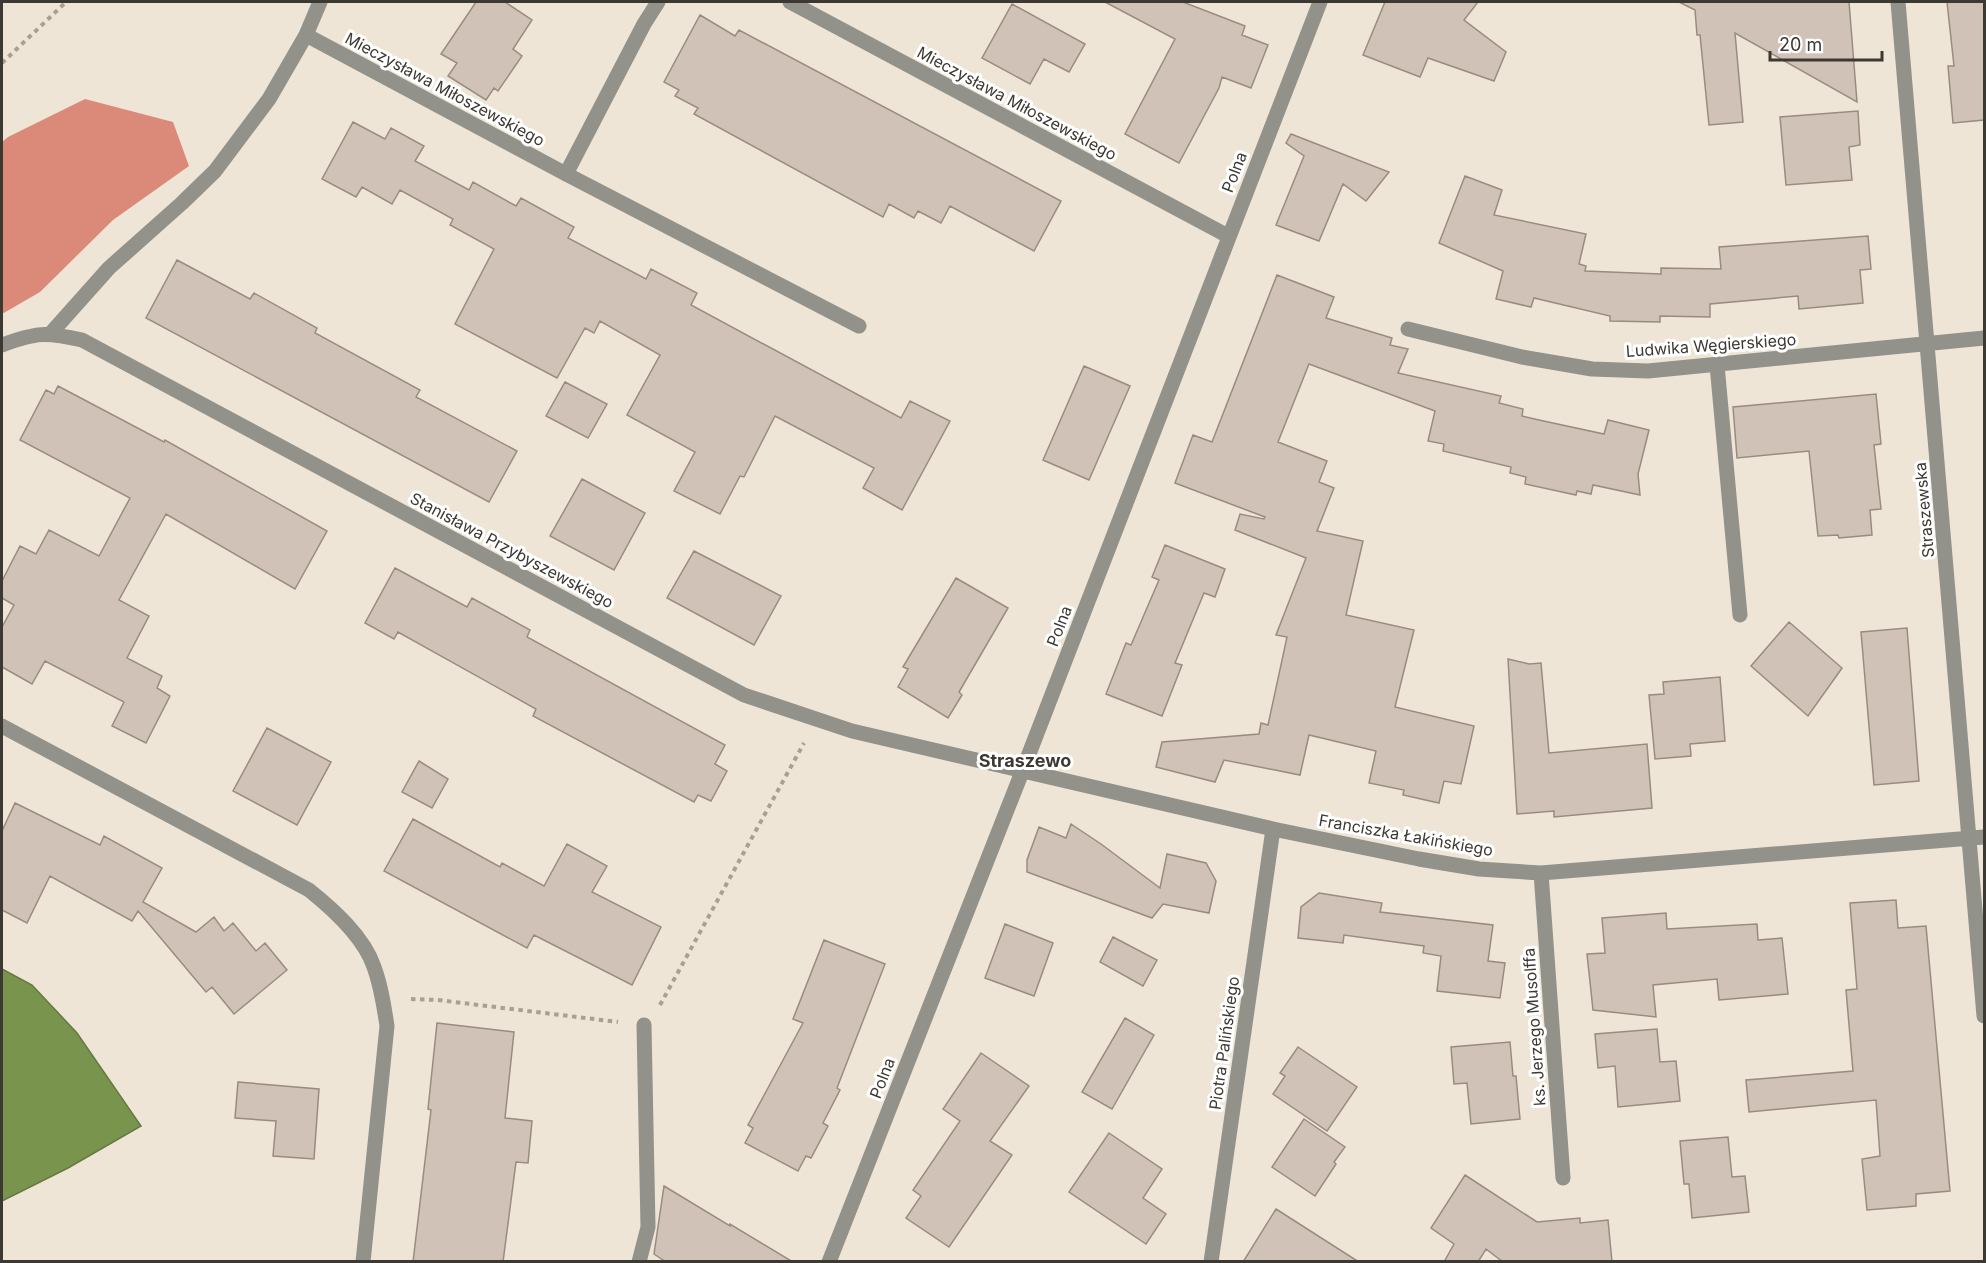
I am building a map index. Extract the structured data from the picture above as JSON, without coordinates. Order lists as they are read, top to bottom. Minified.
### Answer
{"streets":{"street":["Mieczysława Miłoszewskiego","Polna","Ludwika Węgierskiego","Straszewska","Stanisława Przybyszewskiego","Franciszka Łakińskiego","ks. Jerzego Musolffa","Piotra Palińskiego"]},"crossings":[["Mieczysława Miłoszewskiego","Polna"],["Polna","Stanisława Przybyszewskiego"],["Polna","Franciszka Łakińskiego"],["Ludwika Węgierskiego","Straszewska"],["Straszewska","Franciszka Łakińskiego"],["Stanisława Przybyszewskiego","Franciszka Łakińskiego"],["Franciszka Łakińskiego","ks. Jerzego Musolffa"],["Franciszka Łakińskiego","Piotra Palińskiego"]],"districts":["Straszewo"],"scale_bar":"20 m"}
